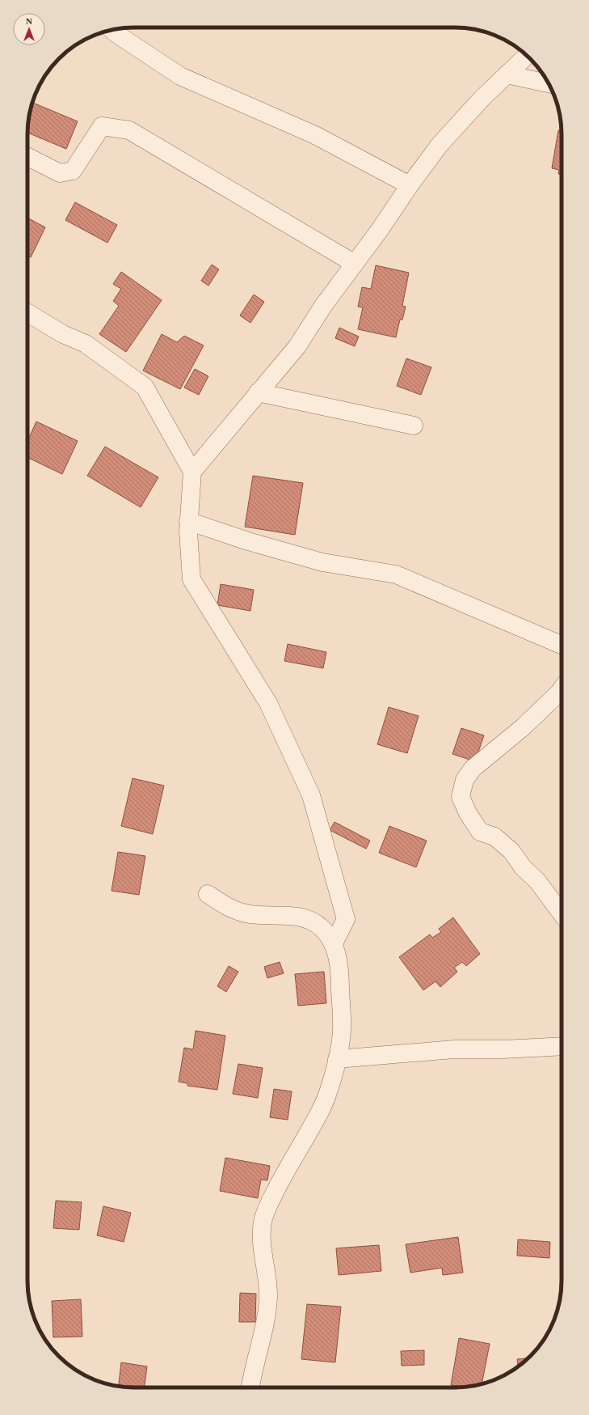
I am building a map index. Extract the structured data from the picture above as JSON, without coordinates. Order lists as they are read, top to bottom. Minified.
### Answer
{"north":"top"}
